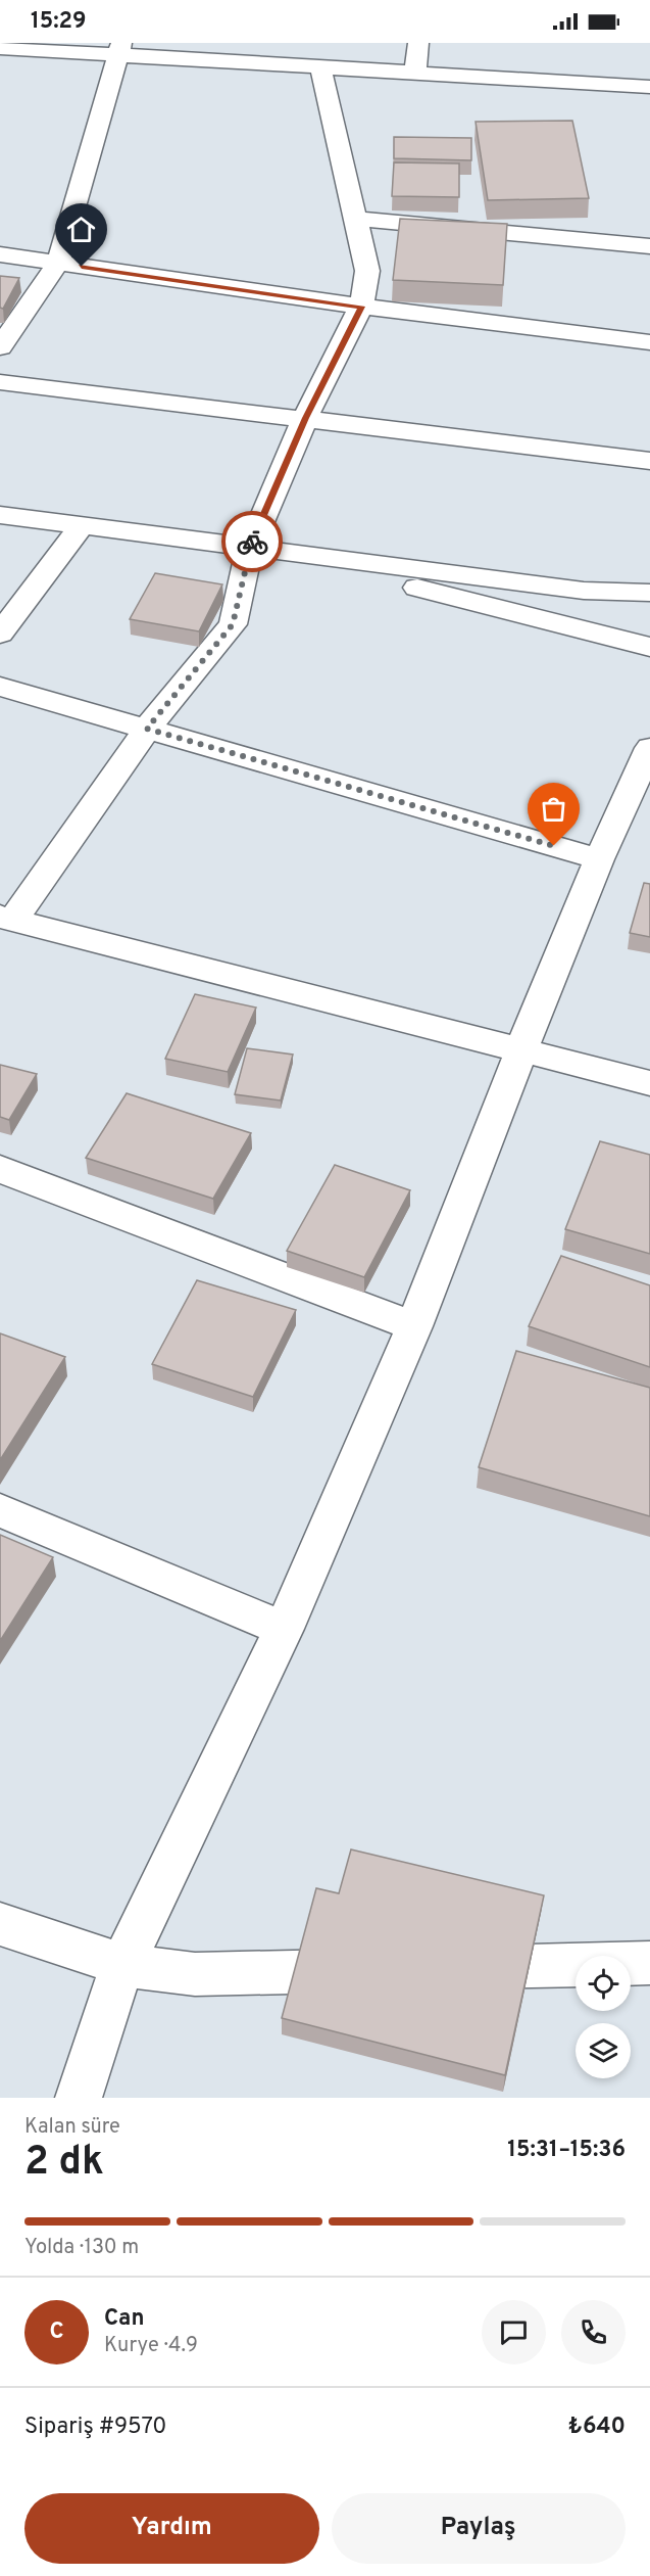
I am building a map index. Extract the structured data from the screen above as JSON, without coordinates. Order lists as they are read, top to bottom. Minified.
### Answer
{"page":{"status":"15:29","heading":["2 dk","Kalan süre","15:31–15:36"],"panel":["Can","Kurye · 4.9","Sipariş #9570","₺640"],"bar":"Yolda · 130 m","round":"C","buttons":["Yardım","Paylaş"]}}
